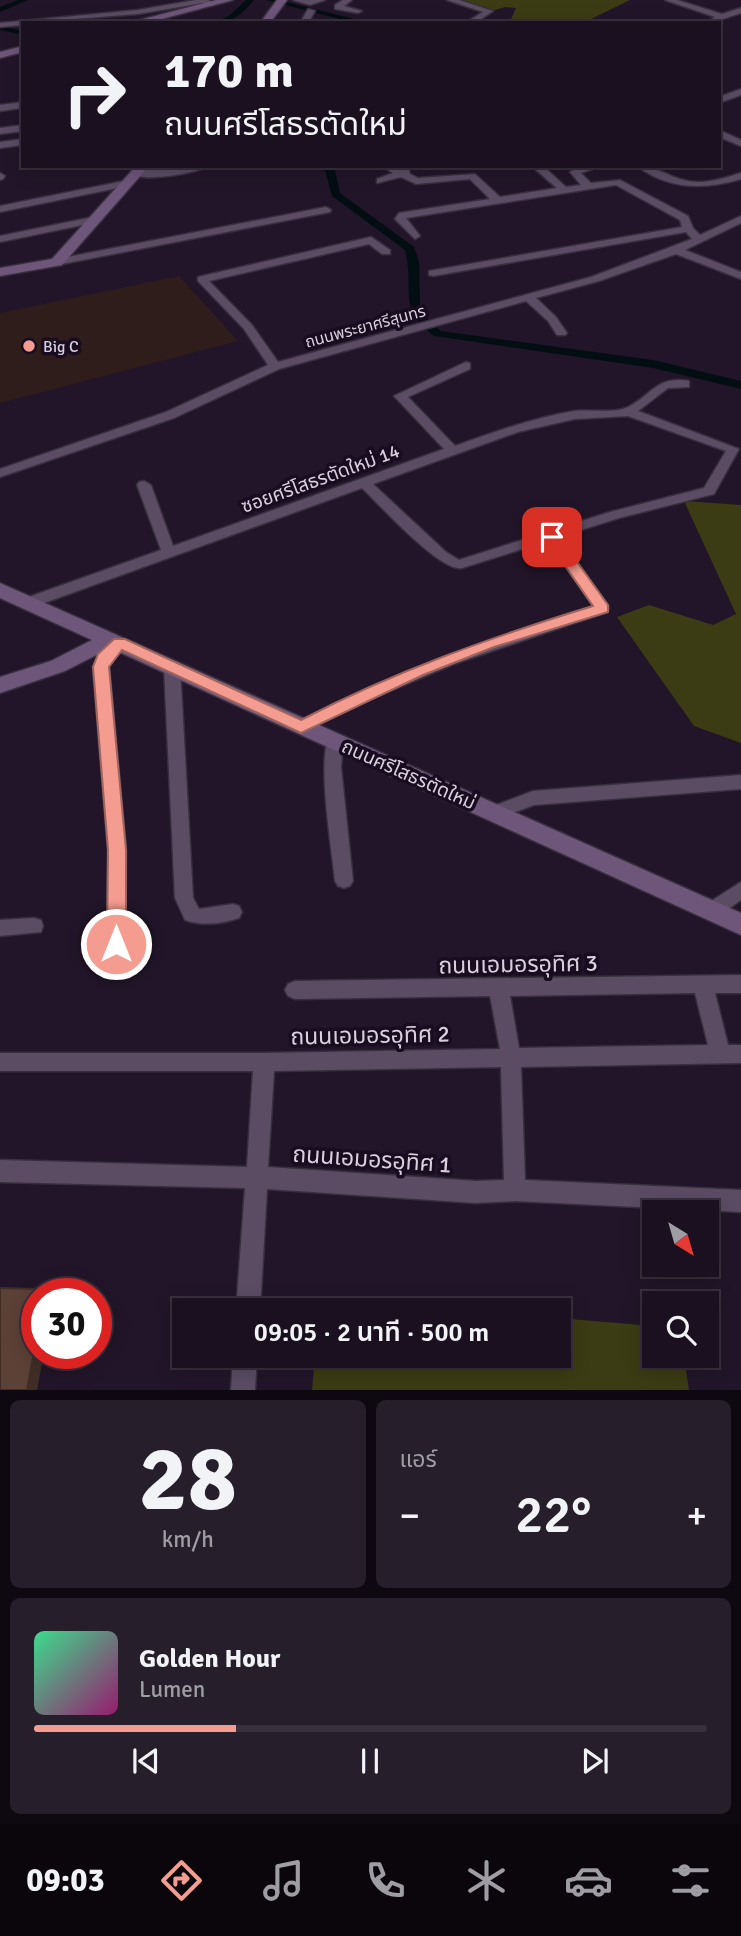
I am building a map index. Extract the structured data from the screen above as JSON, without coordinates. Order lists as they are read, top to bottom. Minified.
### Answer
{"streets":{"street":["ถนนพระยาศรีสุนทร","ซอยศรีโสธรตัดใหม่ 14","ถนนศรีโสธรตัดใหม่","ถนนเอมอรอุทิศ 3","ถนนเอมอรอุทิศ 2","ถนนเอมอรอุทิศ 1"]},"crossings":[["ซอยศรีโสธรตัดใหม่ 14","ถนนศรีโสธรตัดใหม่"]],"places":["Big C"],"north":"bottom right","page":{"turn":["170 m","ถนนศรีโสธรตัดใหม่"],"limit":"30","trip":"09:05 · 2 นาที · 500 m","tile":[["28","km/h"],"แอร์"],"heat":["−","22°","+"],"song":["Golden Hour","Lumen"],"tabs":"09:03"}}
